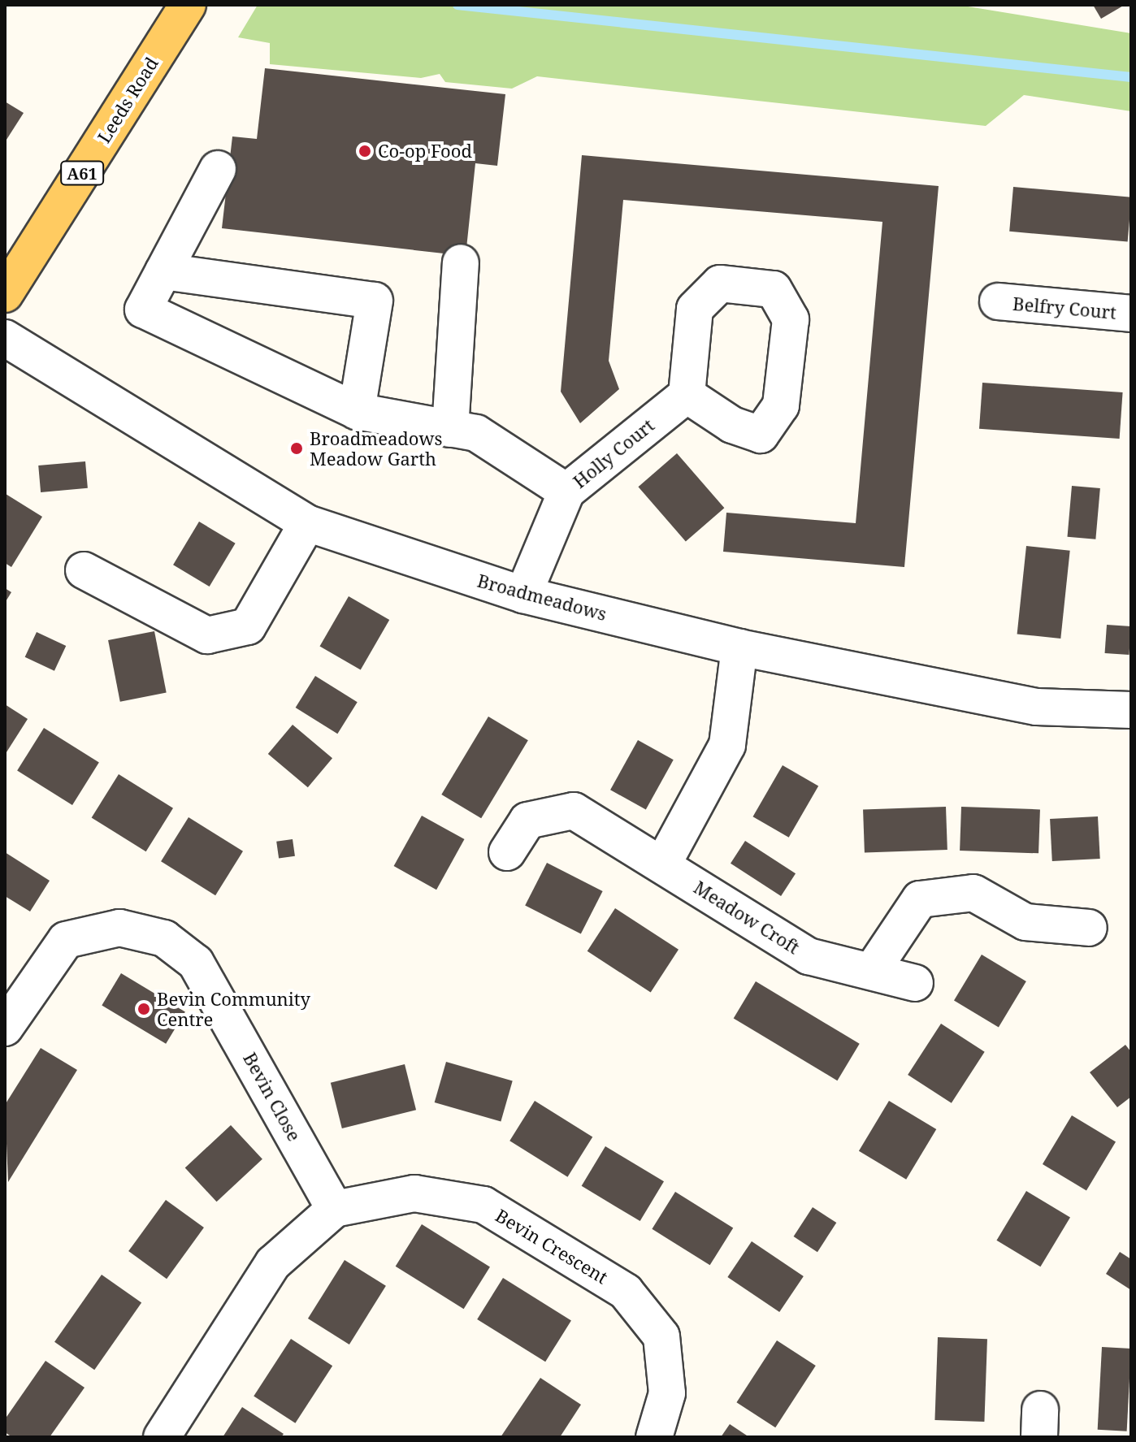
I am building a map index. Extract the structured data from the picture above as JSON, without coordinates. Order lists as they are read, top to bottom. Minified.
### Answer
{"streets":{"main road":["Leeds Road","A61"],"street":["Belfry Court","Holly Court","Broadmeadows","Meadow Croft","Bevin Close","Bevin Crescent"]},"crossings":[["Holly Court","Broadmeadows"],["Bevin Close","Bevin Crescent"]],"places":["Co-op Food","Broadmeadows Meadow Garth","Bevin Community Centre"]}
